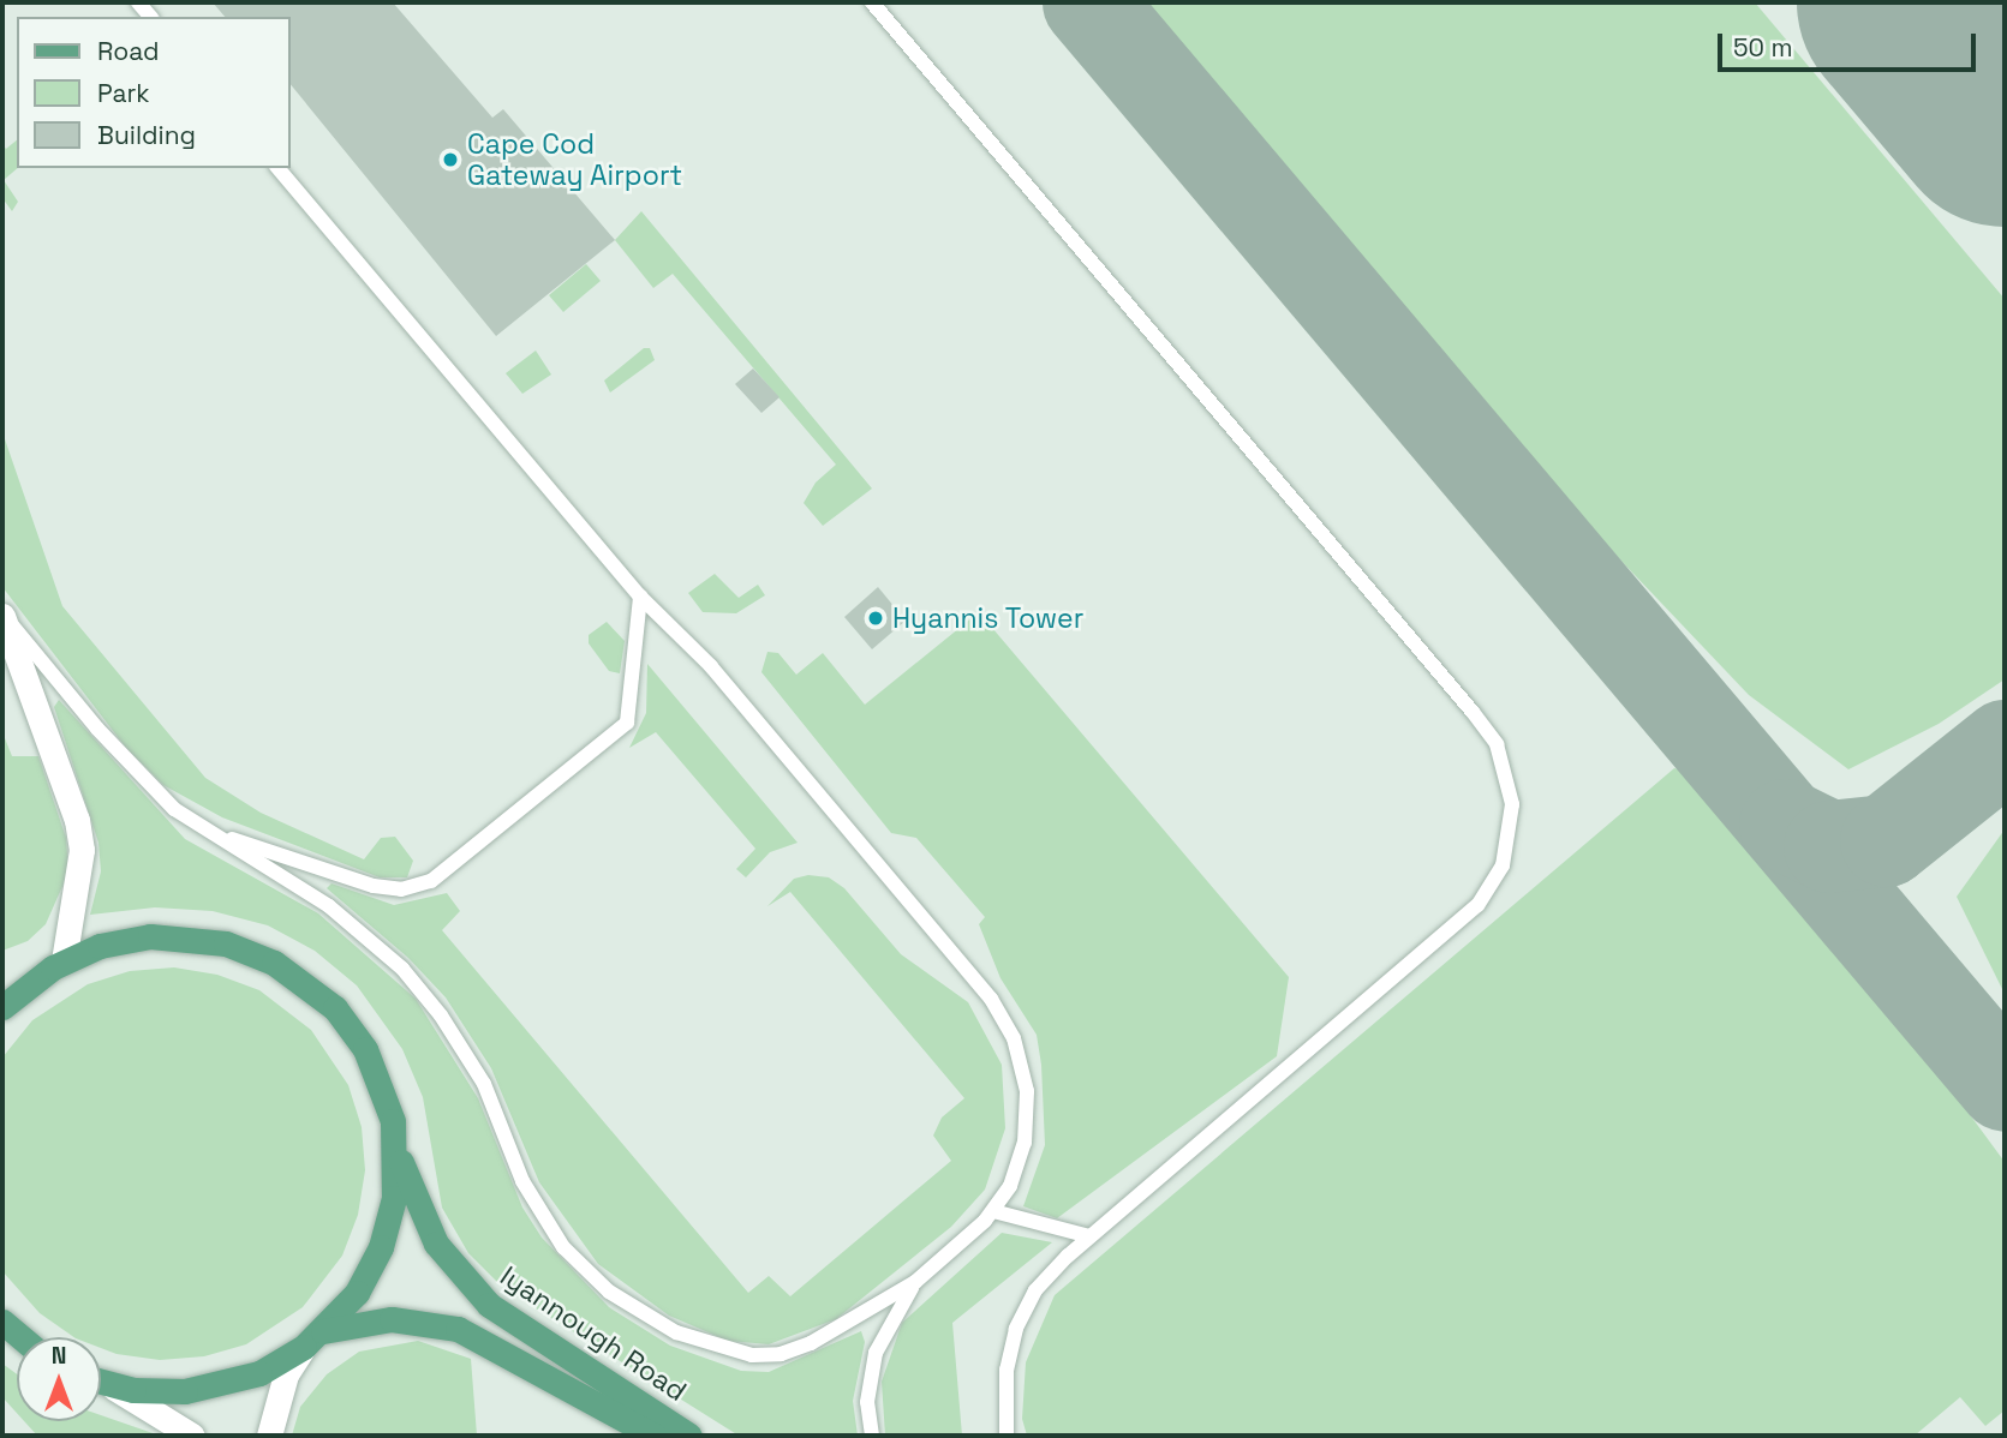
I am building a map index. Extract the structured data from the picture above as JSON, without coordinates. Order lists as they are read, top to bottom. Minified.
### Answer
{"streets":{"main road":["Iyannough Road"]},"places":["Cape Cod Gateway Airport","Hyannis Tower"],"legend":["Road","Park","Building"],"scale_bar":"50 m","north":"top"}
